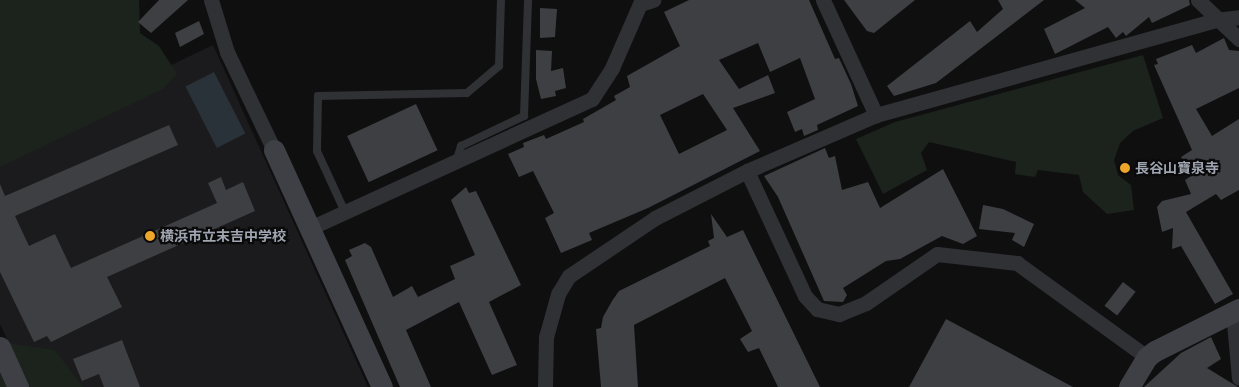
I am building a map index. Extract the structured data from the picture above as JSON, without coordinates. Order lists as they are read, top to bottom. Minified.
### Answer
{"places":["長谷山寶泉寺","横浜市立末吉中学校"]}
